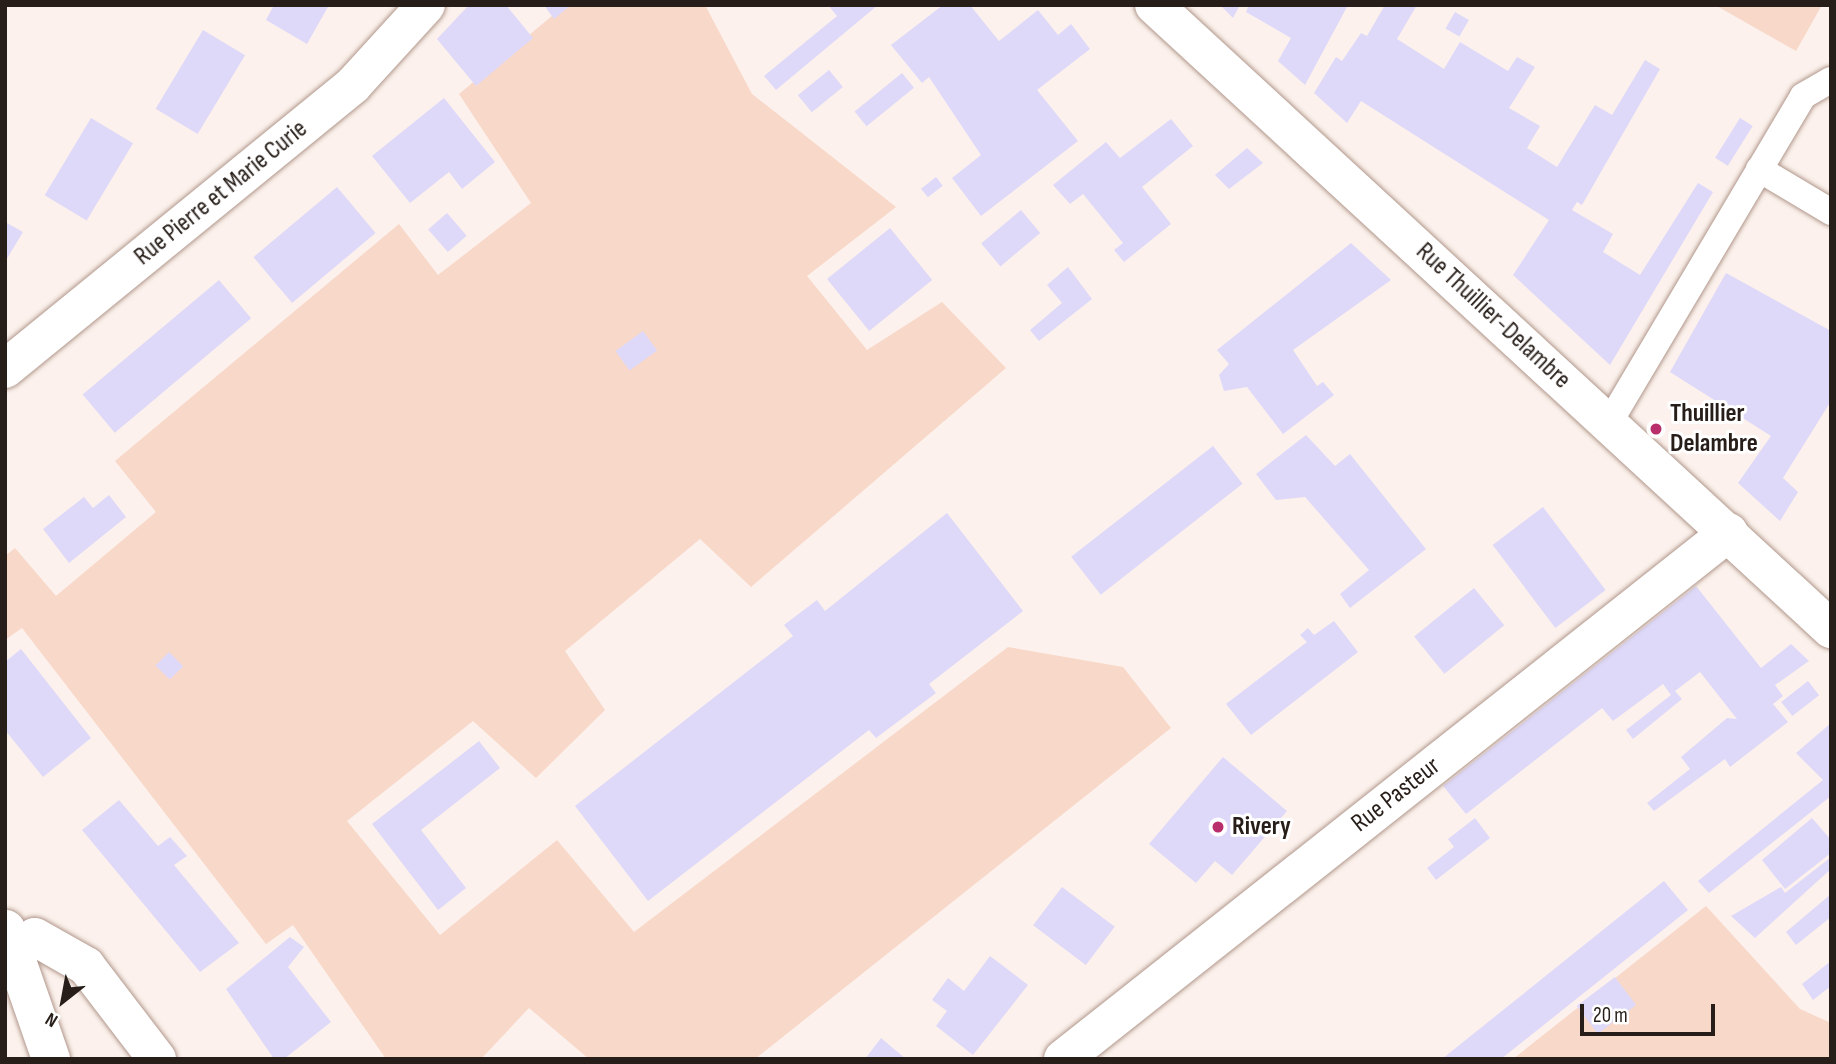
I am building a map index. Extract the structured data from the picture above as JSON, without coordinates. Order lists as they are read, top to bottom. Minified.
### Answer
{"streets":{"street":["Rue Pierre et Marie Curie","Rue Thuillier-Delambre","Rue Pasteur"]},"crossings":[["Rue Thuillier-Delambre","Rue Pasteur"]],"places":["Thuillier Delambre","Rivery"],"scale_bar":"20 m","north":"bottom left"}
